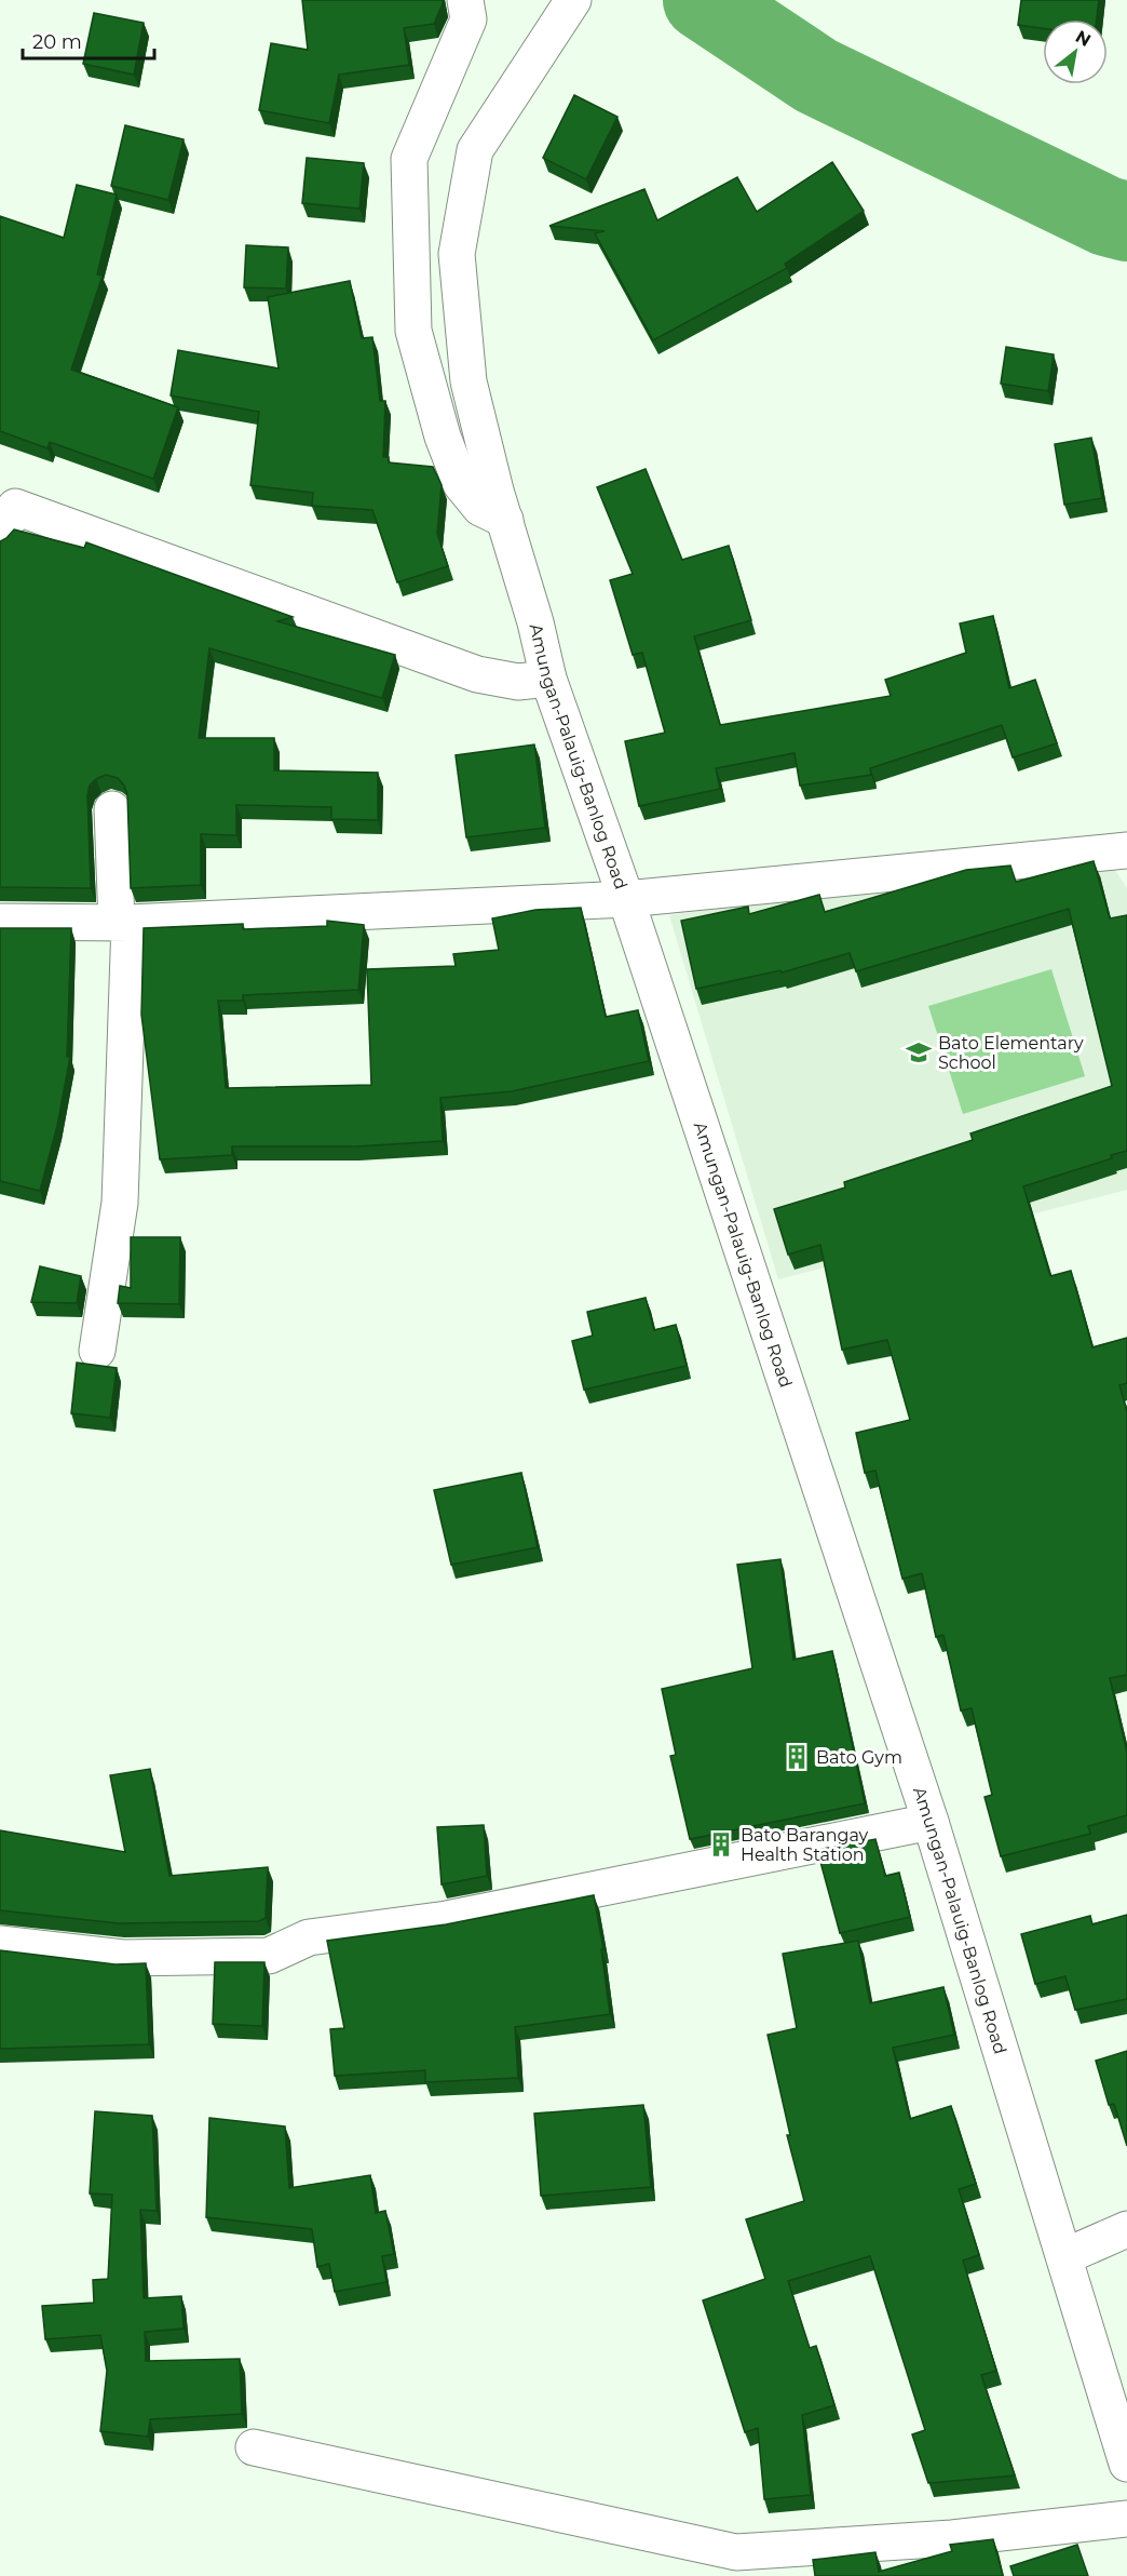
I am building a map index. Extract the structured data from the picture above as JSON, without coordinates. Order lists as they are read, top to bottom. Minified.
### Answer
{"streets":{"street":["Amungan-Palauig-Banlog Road"]},"places":{"school or university":["Bato Elementary School"],"building":["Bato Gym","Bato Barangay Health Station"]},"scale_bar":"20 m","north":"top right"}
